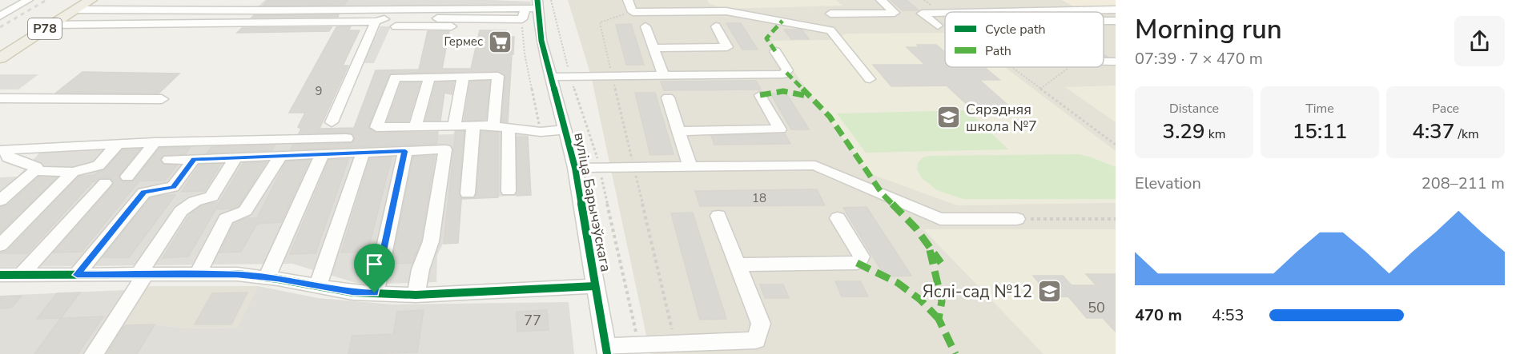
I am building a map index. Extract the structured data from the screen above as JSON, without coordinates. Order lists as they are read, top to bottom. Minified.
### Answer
{"streets":{"main road":["Р78"],"street":["вуліца Барычэўскага"]},"places":{"supermarket":["Гермес"],"school or university":["Сярэдняя школа №7","Яслі-сад №12"]},"house_numbers":["9","18","50","77"],"legend":["Cycle path","Path"],"page":{"heading":["Morning run","07:39 · 7 × 470 m"],"stats":[["Distance","3.29 km"],["Time","15:11"],["Pace","4:37 /km"]],"chart":["Elevation","208–211 m"],"list":[{"name":"470 m","note":"4:53"}]}}
